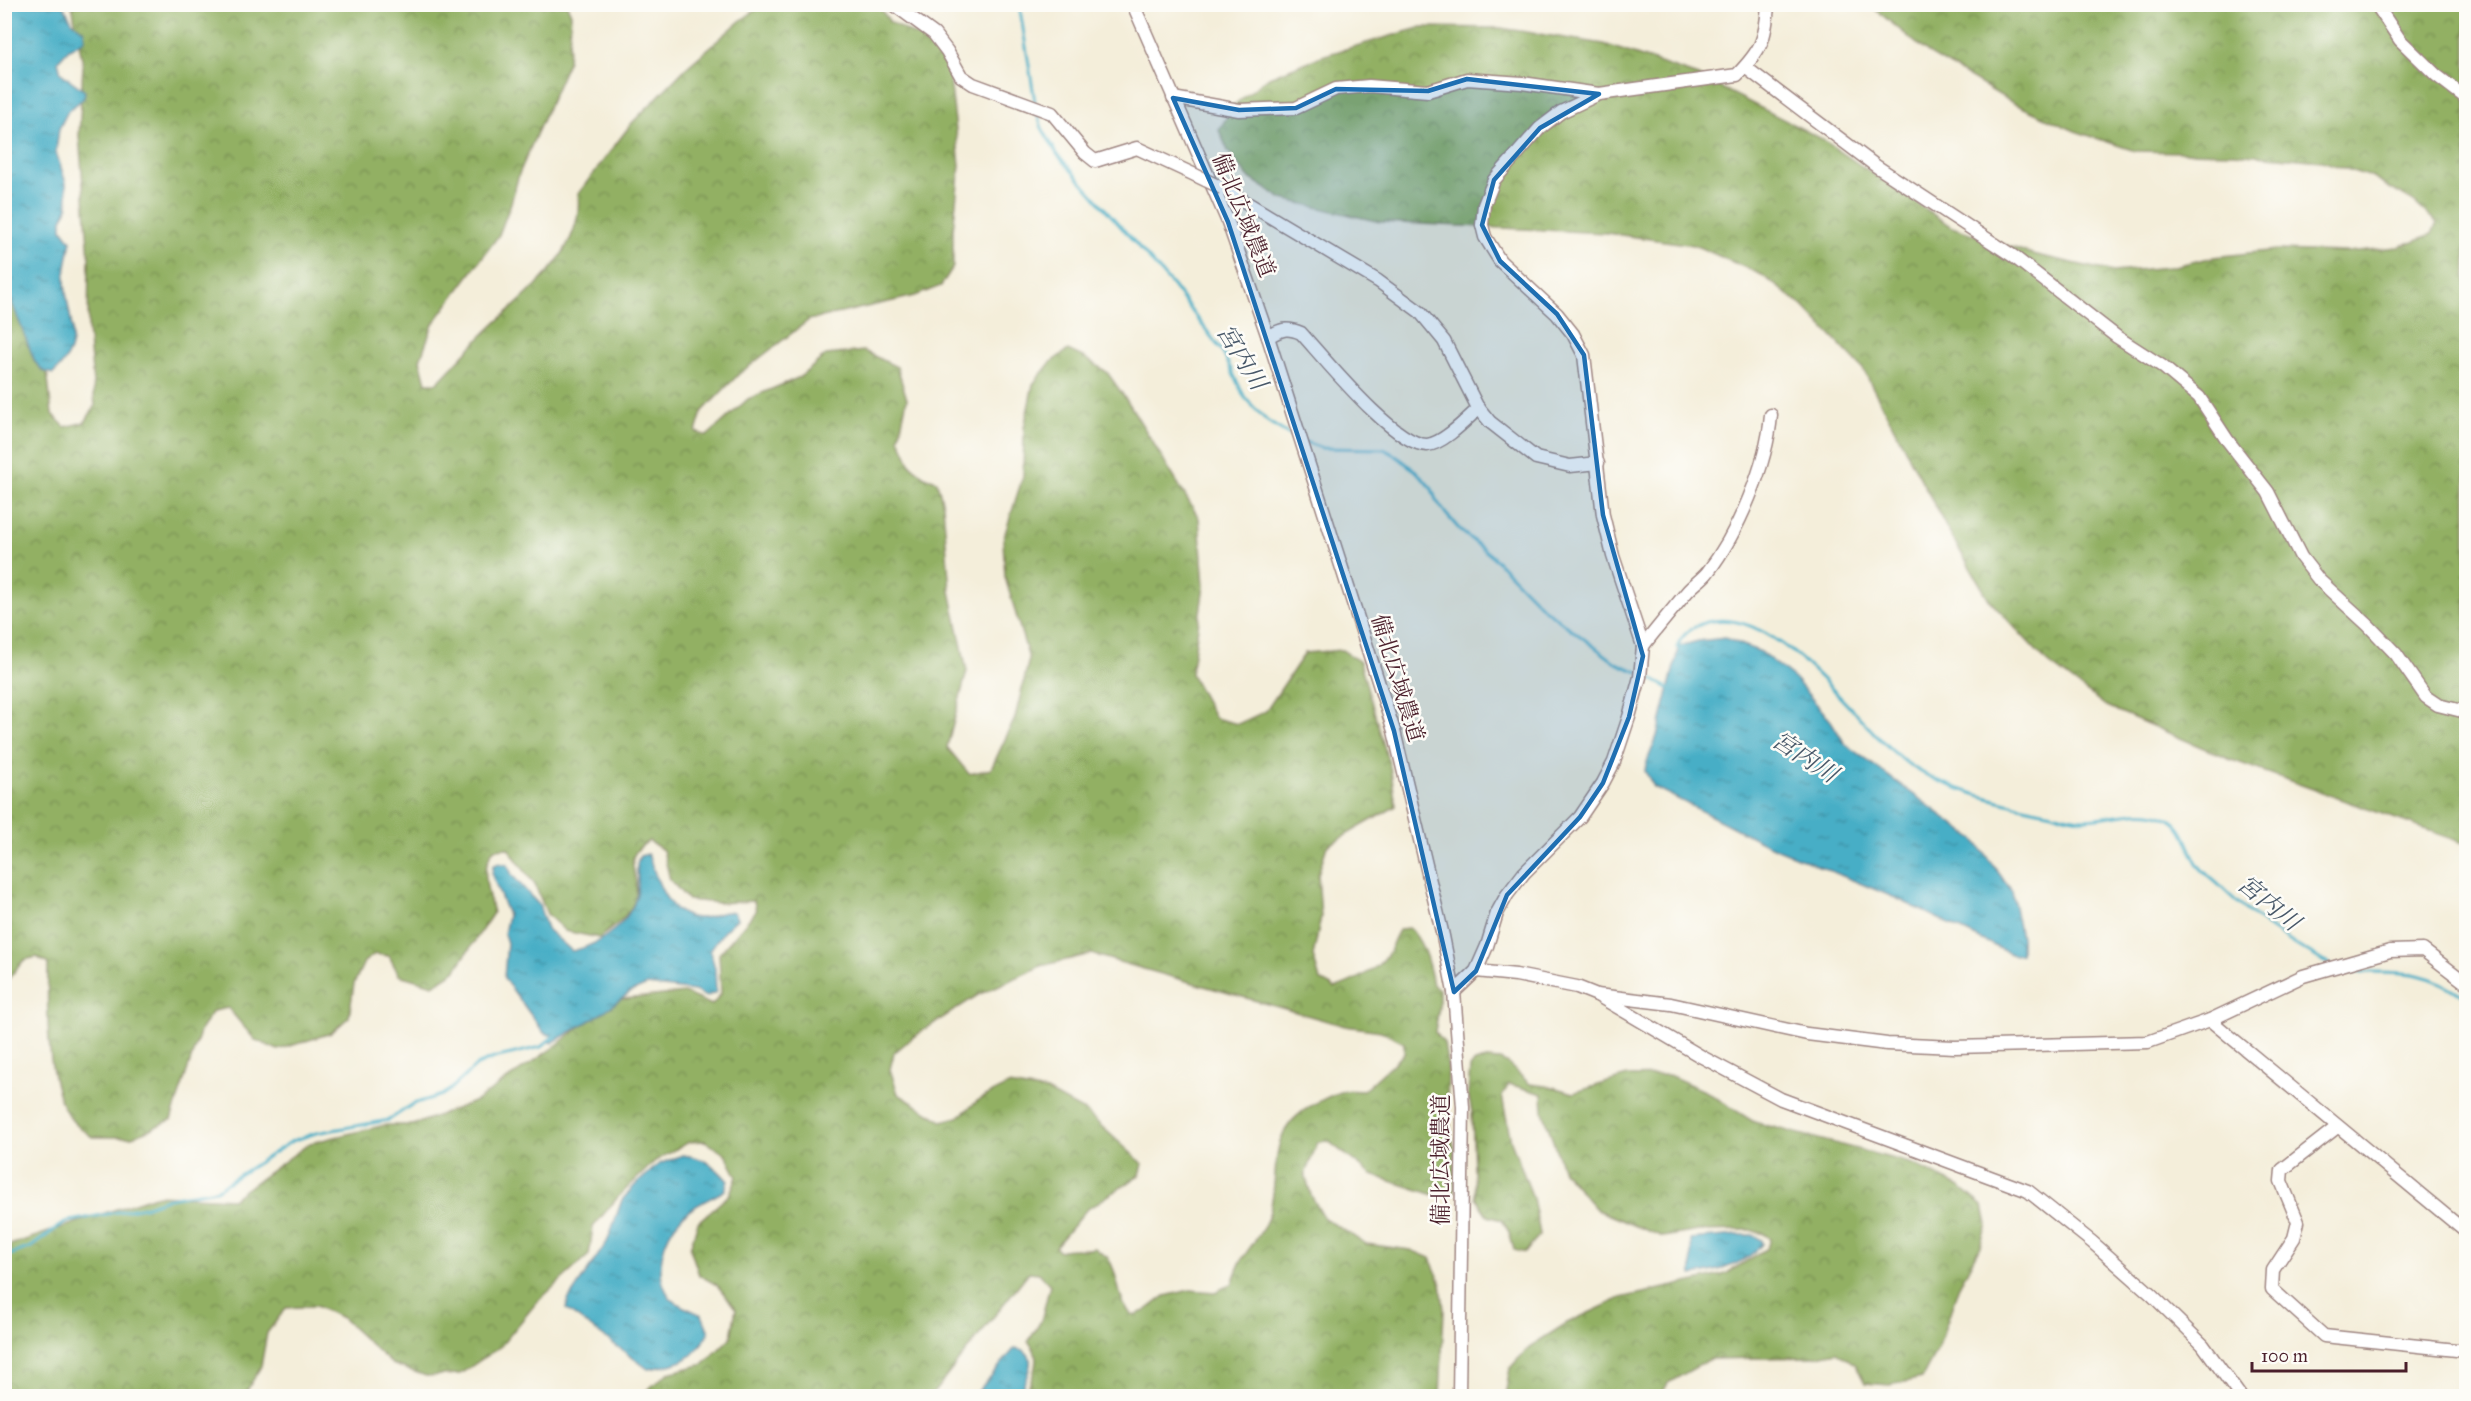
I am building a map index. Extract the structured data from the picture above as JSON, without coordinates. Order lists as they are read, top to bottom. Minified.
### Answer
{"streets":{"street":["備北広域農道"]},"water":["宮内川"],"scale_bar":"100 m"}
